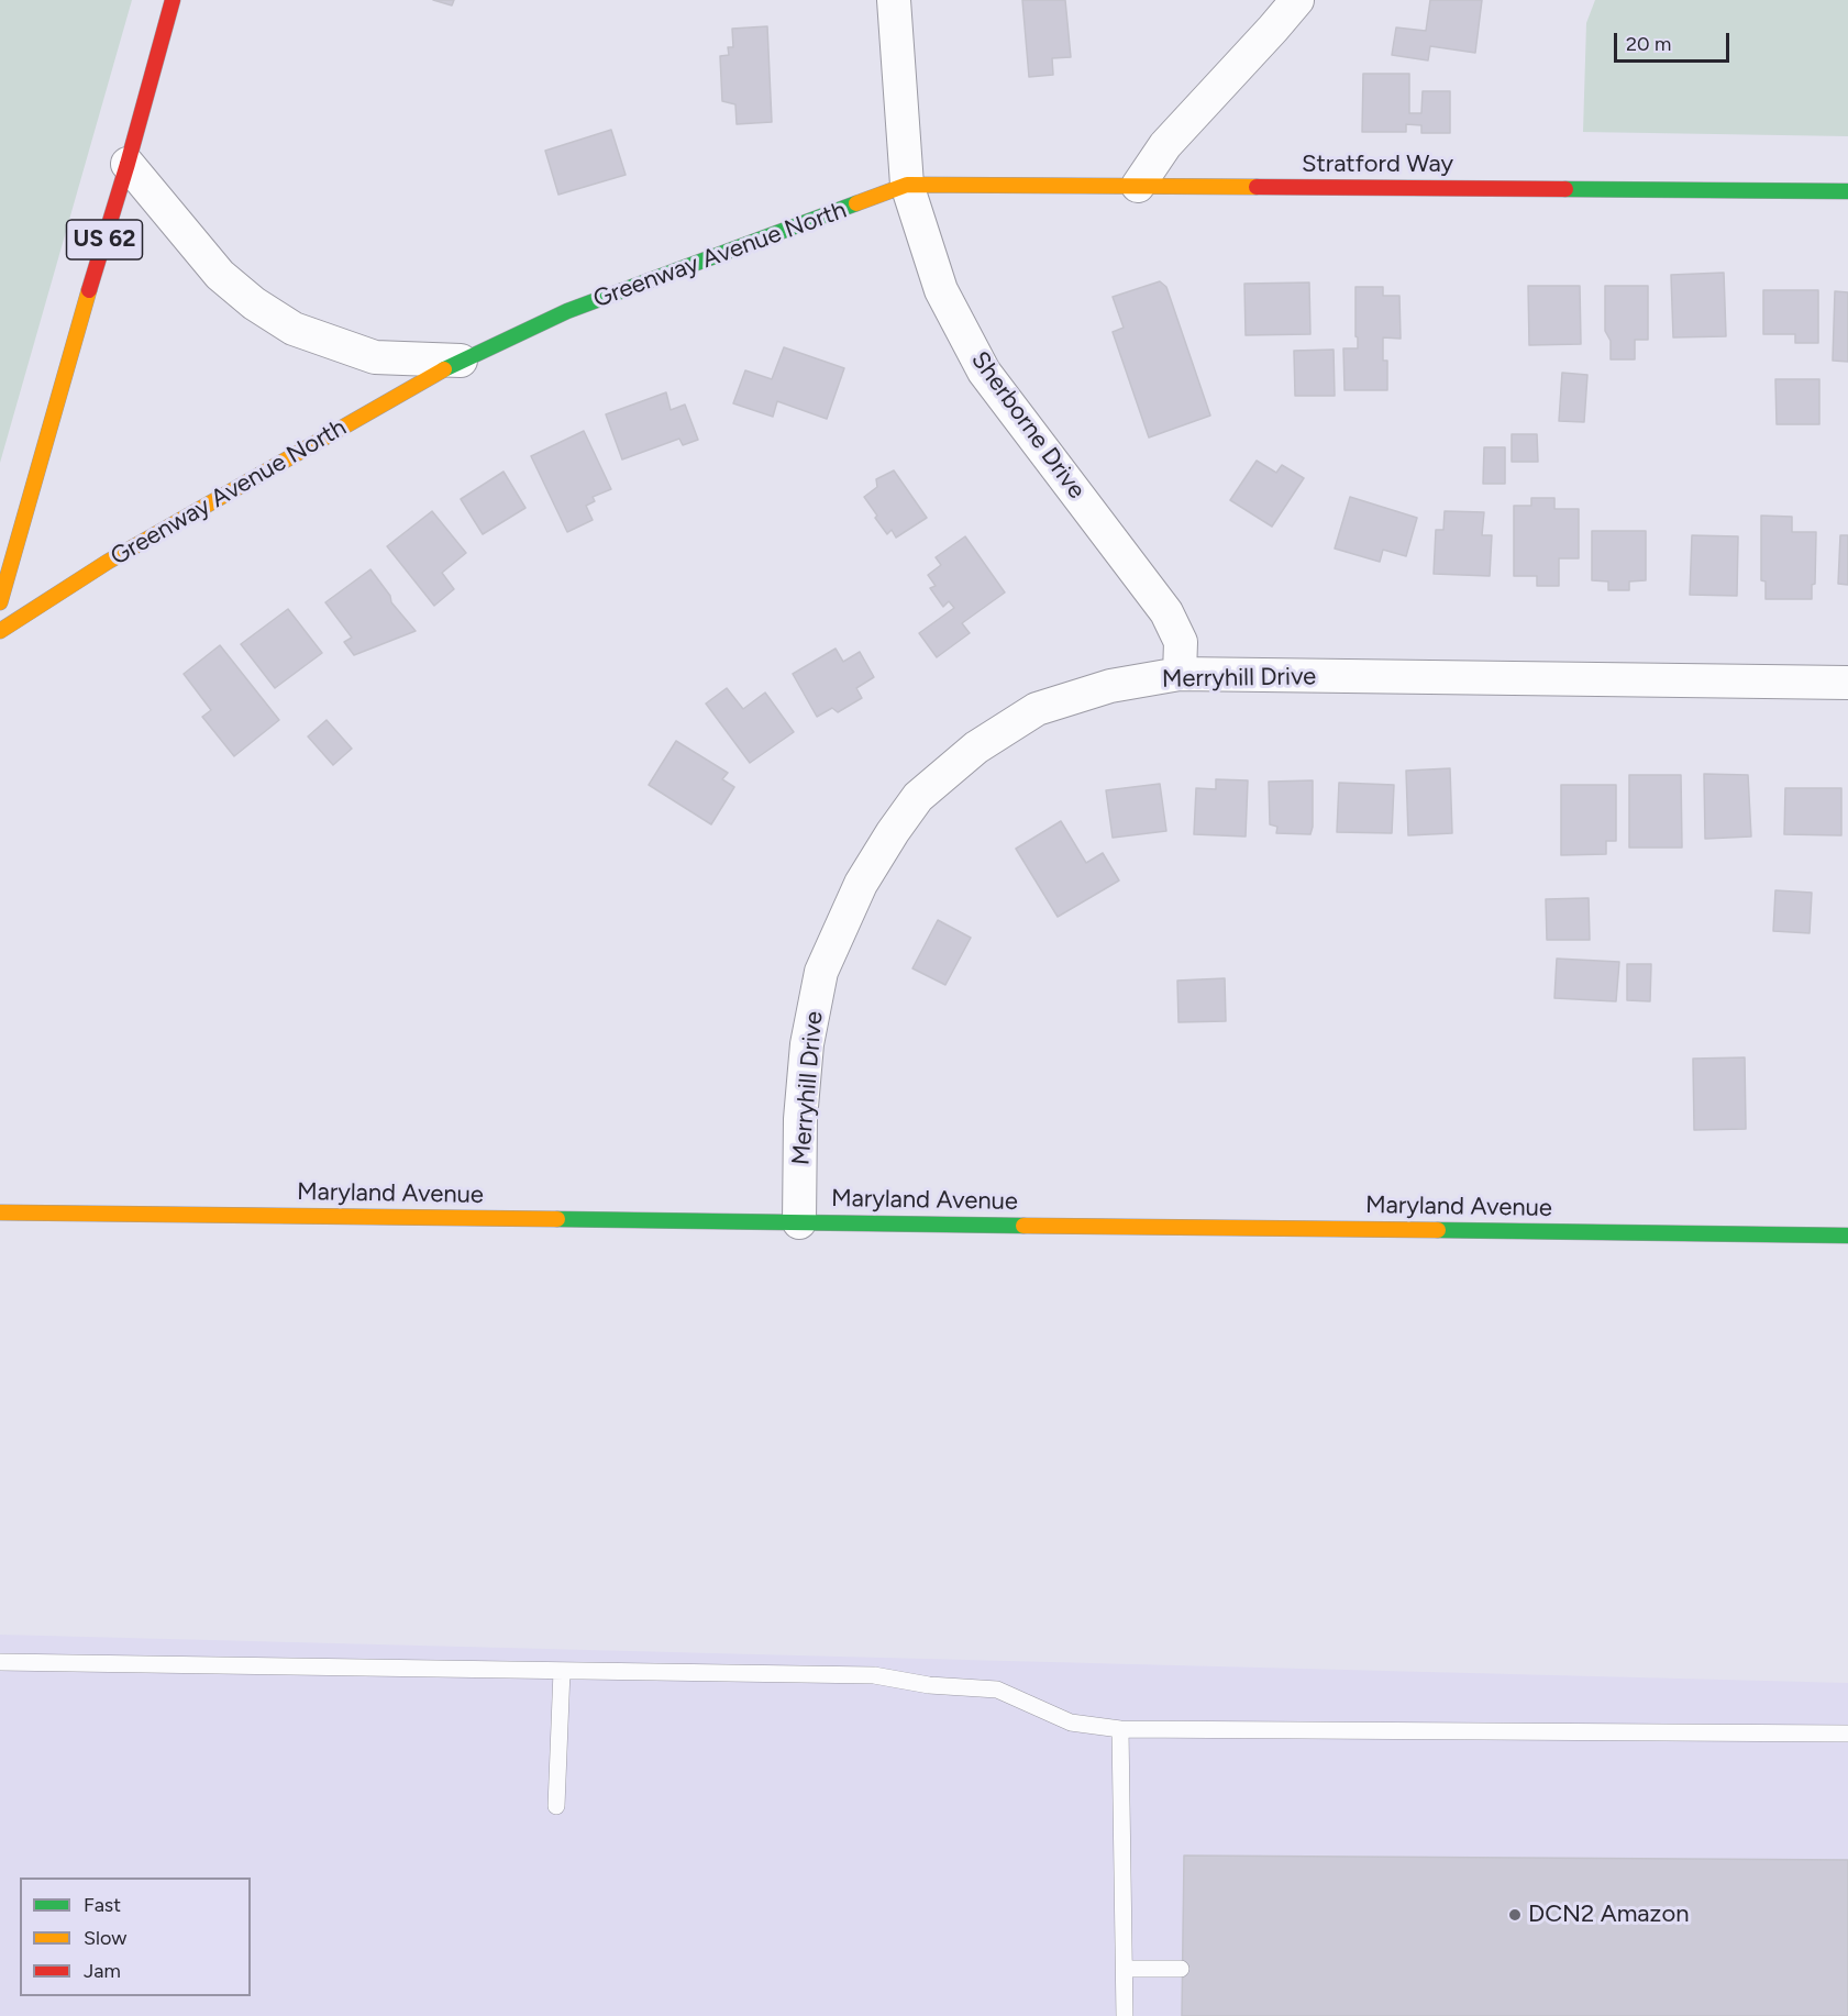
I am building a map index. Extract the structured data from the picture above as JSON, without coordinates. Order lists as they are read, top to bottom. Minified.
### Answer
{"streets":{"street":["Stratford Way","US 62","Greenway Avenue North","Sherborne Drive","Merryhill Drive","Maryland Avenue"]},"crossings":[["Stratford Way","Greenway Avenue North"],["Stratford Way","Sherborne Drive"],["US 62","Greenway Avenue North"],["Greenway Avenue North","Sherborne Drive"],["Sherborne Drive","Merryhill Drive"],["Merryhill Drive","Maryland Avenue"]],"places":["DCN2 Amazon"],"legend":["Fast","Slow","Jam"],"scale_bar":"20 m"}
